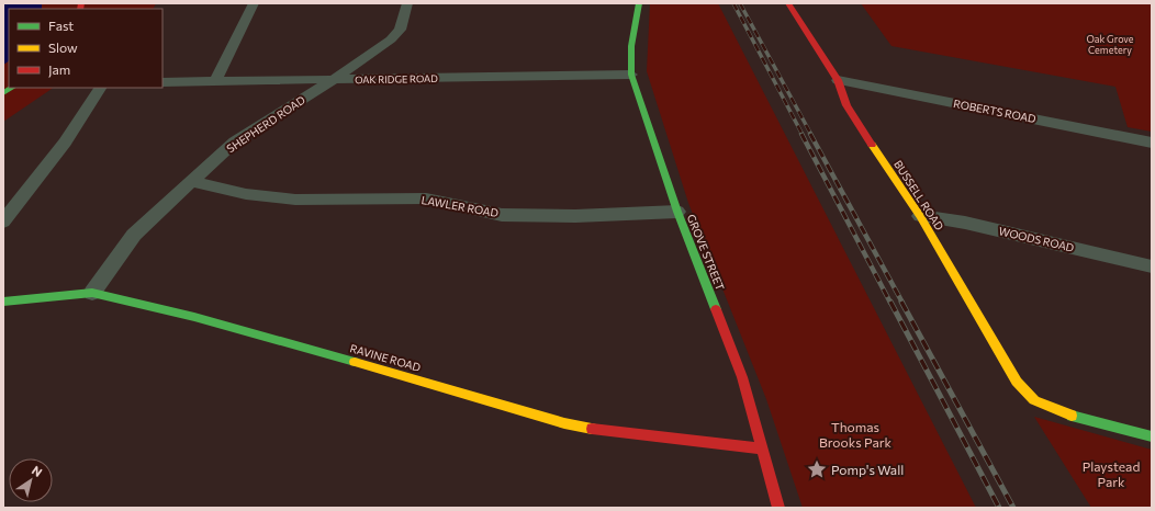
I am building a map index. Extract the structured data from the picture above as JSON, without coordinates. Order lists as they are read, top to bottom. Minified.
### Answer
{"streets":{"street":["OAK RIDGE ROAD","ROBERTS ROAD","SHEPHERD ROAD","BUSSELL ROAD","LAWLER ROAD","WOODS ROAD","GROVE STREET","RAVINE ROAD"]},"crossings":[["OAK RIDGE ROAD","SHEPHERD ROAD"],["OAK RIDGE ROAD","GROVE STREET"],["ROBERTS ROAD","BUSSELL ROAD"],["SHEPHERD ROAD","LAWLER ROAD"],["SHEPHERD ROAD","RAVINE ROAD"],["BUSSELL ROAD","WOODS ROAD"],["LAWLER ROAD","GROVE STREET"],["GROVE STREET","RAVINE ROAD"]],"parks":["Oak Grove Cemetery","Thomas Brooks Park","Playstead Park"],"places":{"place":["Pomp's Wall"]},"legend":["Fast","Slow","Jam"],"north":"top right"}
